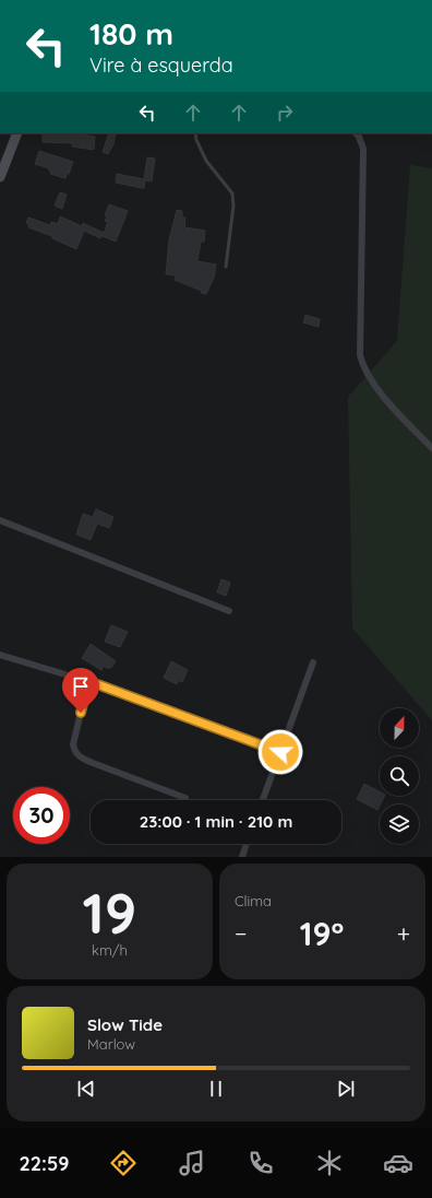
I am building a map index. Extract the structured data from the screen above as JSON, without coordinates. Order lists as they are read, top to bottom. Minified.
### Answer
{"north":"top","page":{"turn":["180 m","Vire à esquerda"],"limit":"30","trip":"23:00 · 1 min · 210 m","tile":[["19","km/h"],"Clima"],"heat":["−","19°","+"],"song":["Slow Tide","Marlow"],"tabs":"22:59"}}
